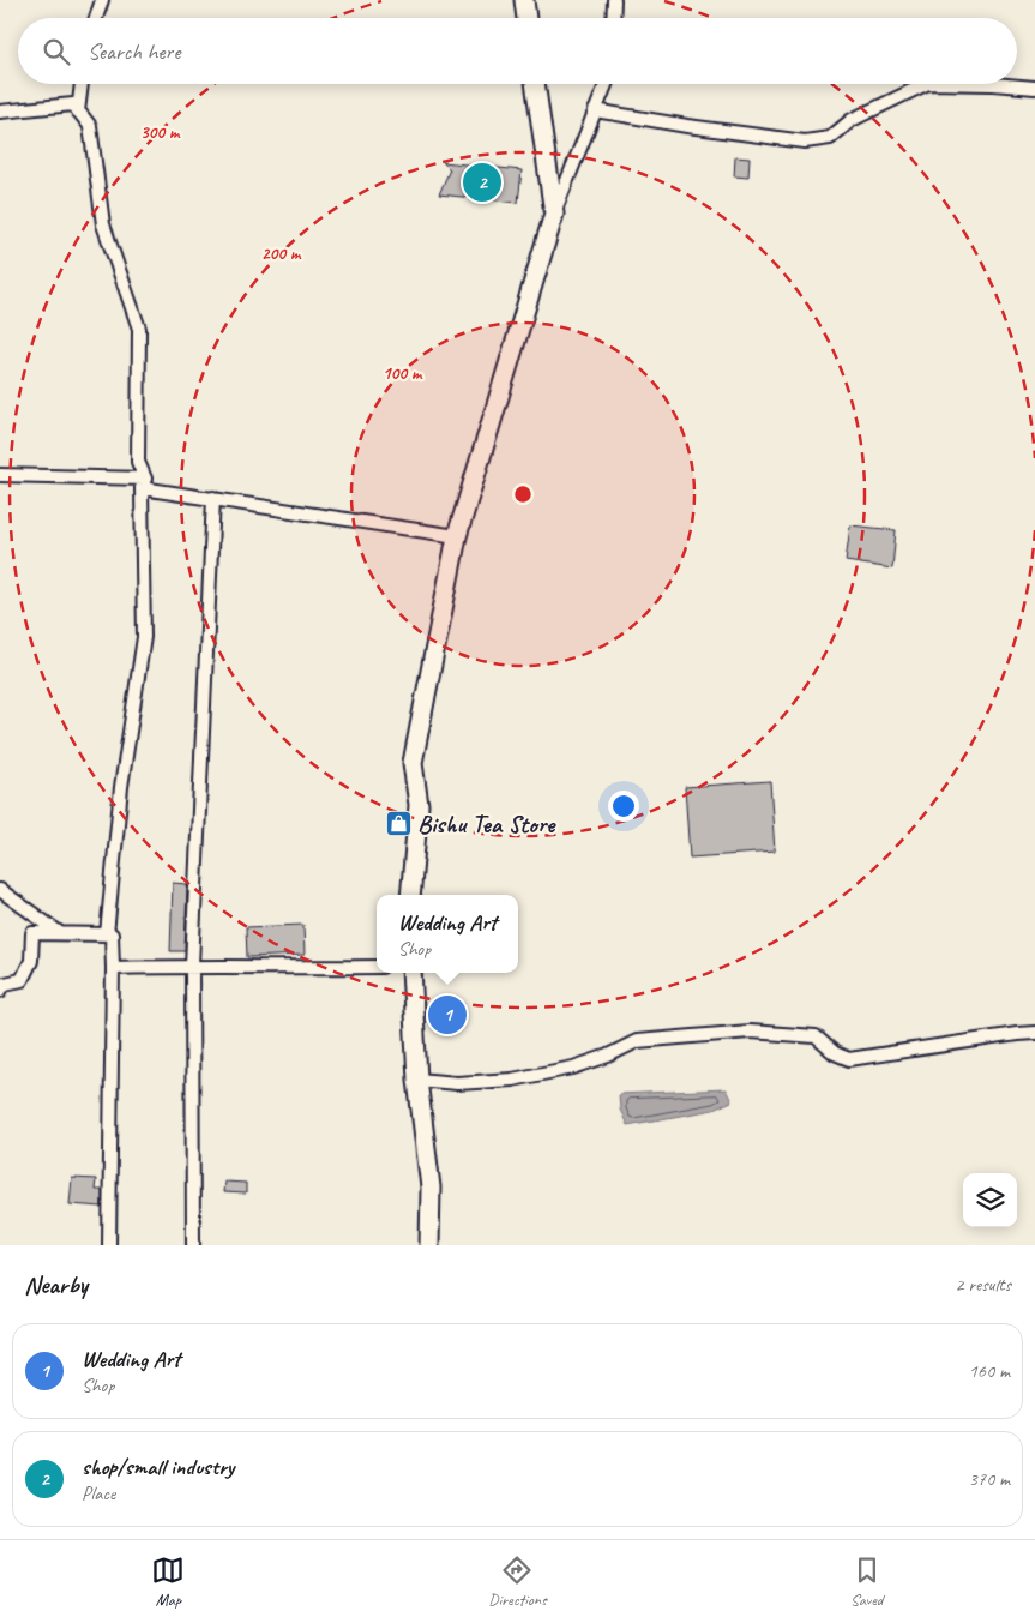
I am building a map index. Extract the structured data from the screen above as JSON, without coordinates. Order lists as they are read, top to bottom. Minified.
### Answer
{"places":{"shop":["Bishu Tea Store"]},"page":{"search":"Search here","pins":["2","1"],"popup":["Wedding Art","Shop"],"heading":["Nearby","2 results"],"list":[{"mark":"1","name":"Wedding Art","note":"Shop","value":"160 m"},{"mark":"2","name":"shop/small industry","note":"Place","value":"370 m"}],"nav":["Map","Directions","Saved"]},"rings":["300 m","200 m","100 m"]}
